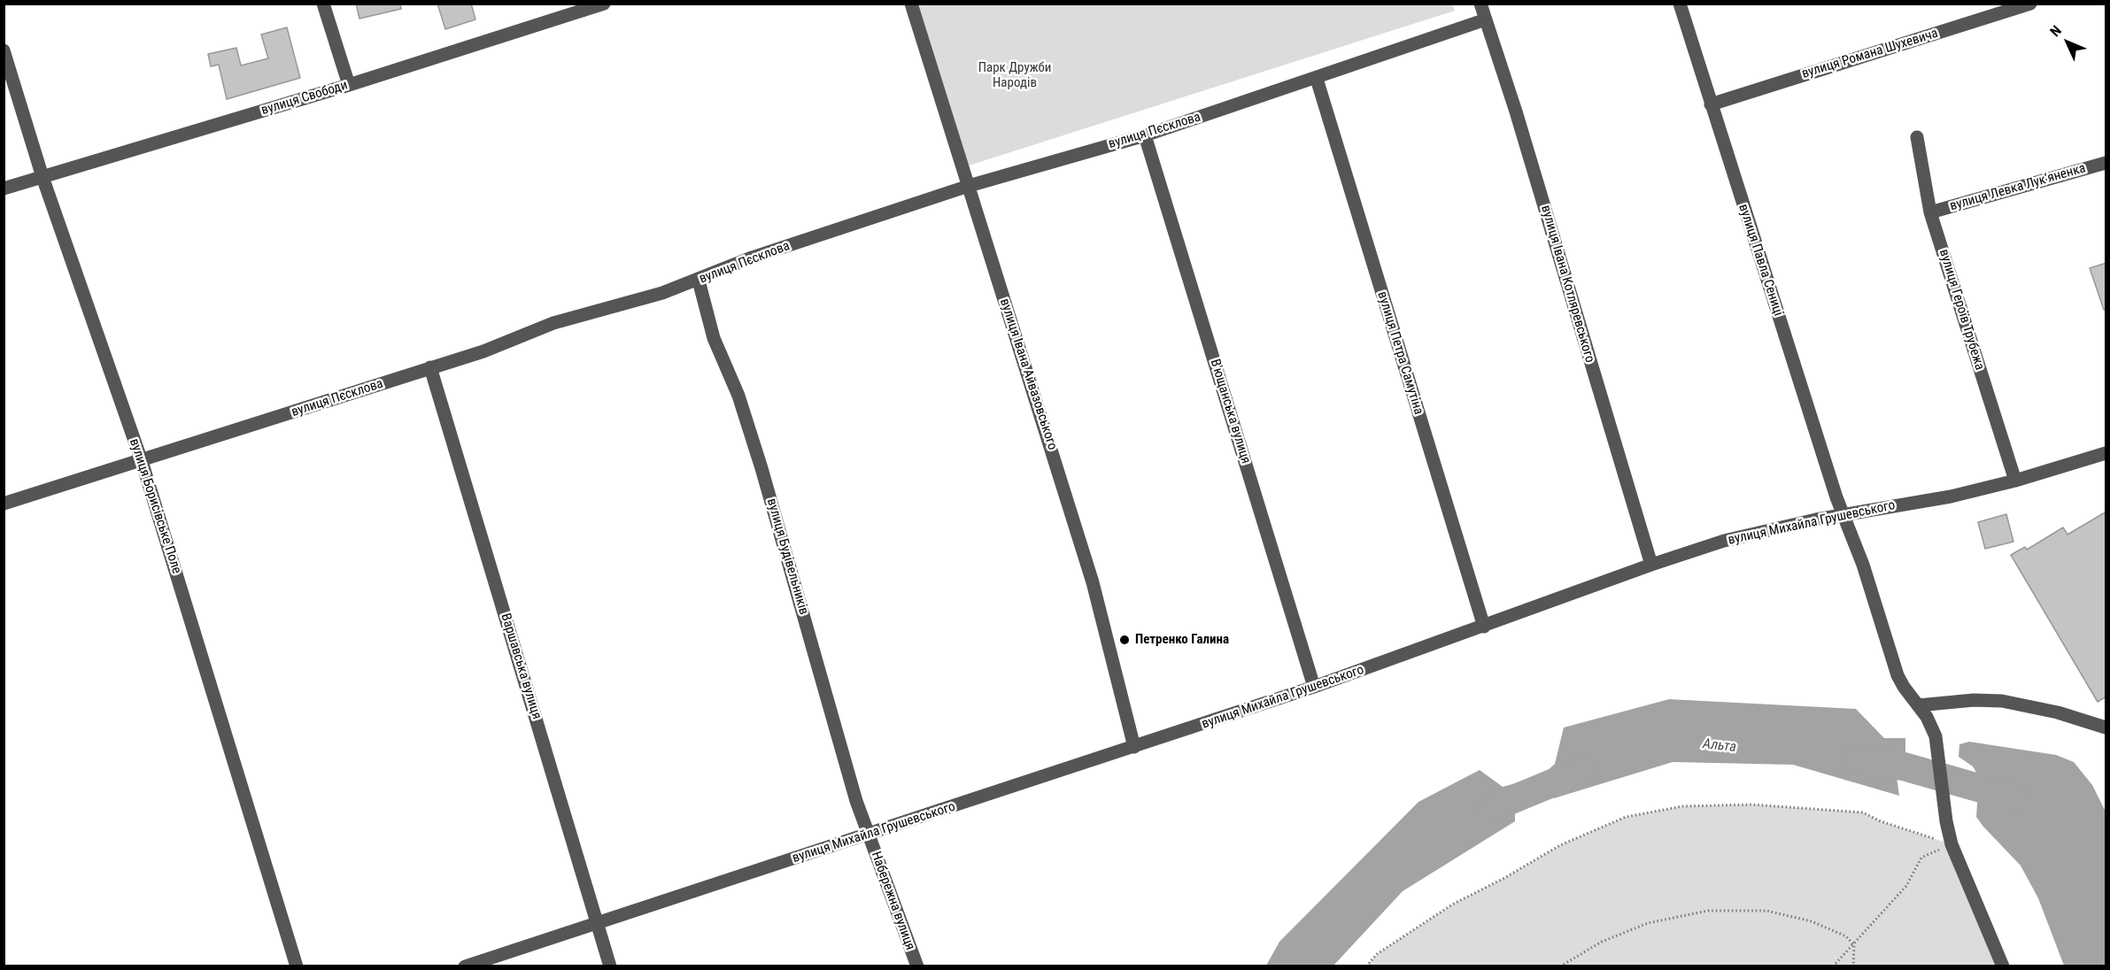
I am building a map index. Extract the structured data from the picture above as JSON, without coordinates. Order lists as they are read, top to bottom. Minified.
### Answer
{"streets":{"street":["вулиця Романа Шухевича","вулиця Свободи","вулиця Пєсклова","вулиця Левка Лукʼяненка","вулиця Павла Сениці","вулиця Івана Котляревського","вулиця Героїв Трубежа","вулиця Петра Самутіна","вулиця Івана Айвазовського","В'ющанська вулиця","вулиця Борисівське Поле","вулиця Михайла Грушевського","вулиця Будівельників","Варшавська вулиця","Набережна вулиця"]},"crossings":[["вулиця Романа Шухевича","вулиця Павла Сениці"],["вулиця Свободи","вулиця Борисівське Поле"],["вулиця Пєсклова","вулиця Івана Котляревського"],["вулиця Пєсклова","вулиця Петра Самутіна"],["вулиця Пєсклова","вулиця Івана Айвазовського"],["вулиця Пєсклова","В'ющанська вулиця"],["вулиця Пєсклова","вулиця Борисівське Поле"],["вулиця Пєсклова","вулиця Будівельників"],["вулиця Пєсклова","Варшавська вулиця"],["вулиця Левка Лукʼяненка","вулиця Героїв Трубежа"],["вулиця Павла Сениці","вулиця Михайла Грушевського"],["вулиця Івана Котляревського","вулиця Михайла Грушевського"],["вулиця Героїв Трубежа","вулиця Михайла Грушевського"],["вулиця Петра Самутіна","вулиця Михайла Грушевського"],["вулиця Івана Айвазовського","вулиця Михайла Грушевського"],["В'ющанська вулиця","вулиця Михайла Грушевського"],["вулиця Михайла Грушевського","вулиця Будівельників"],["вулиця Михайла Грушевського","Варшавська вулиця"],["вулиця Михайла Грушевського","Набережна вулиця"],["вулиця Будівельників","Набережна вулиця"]],"water":["Альта"],"parks":["Парк Дружби Народів"],"places":["Петренко Галина"],"north":"top left"}
